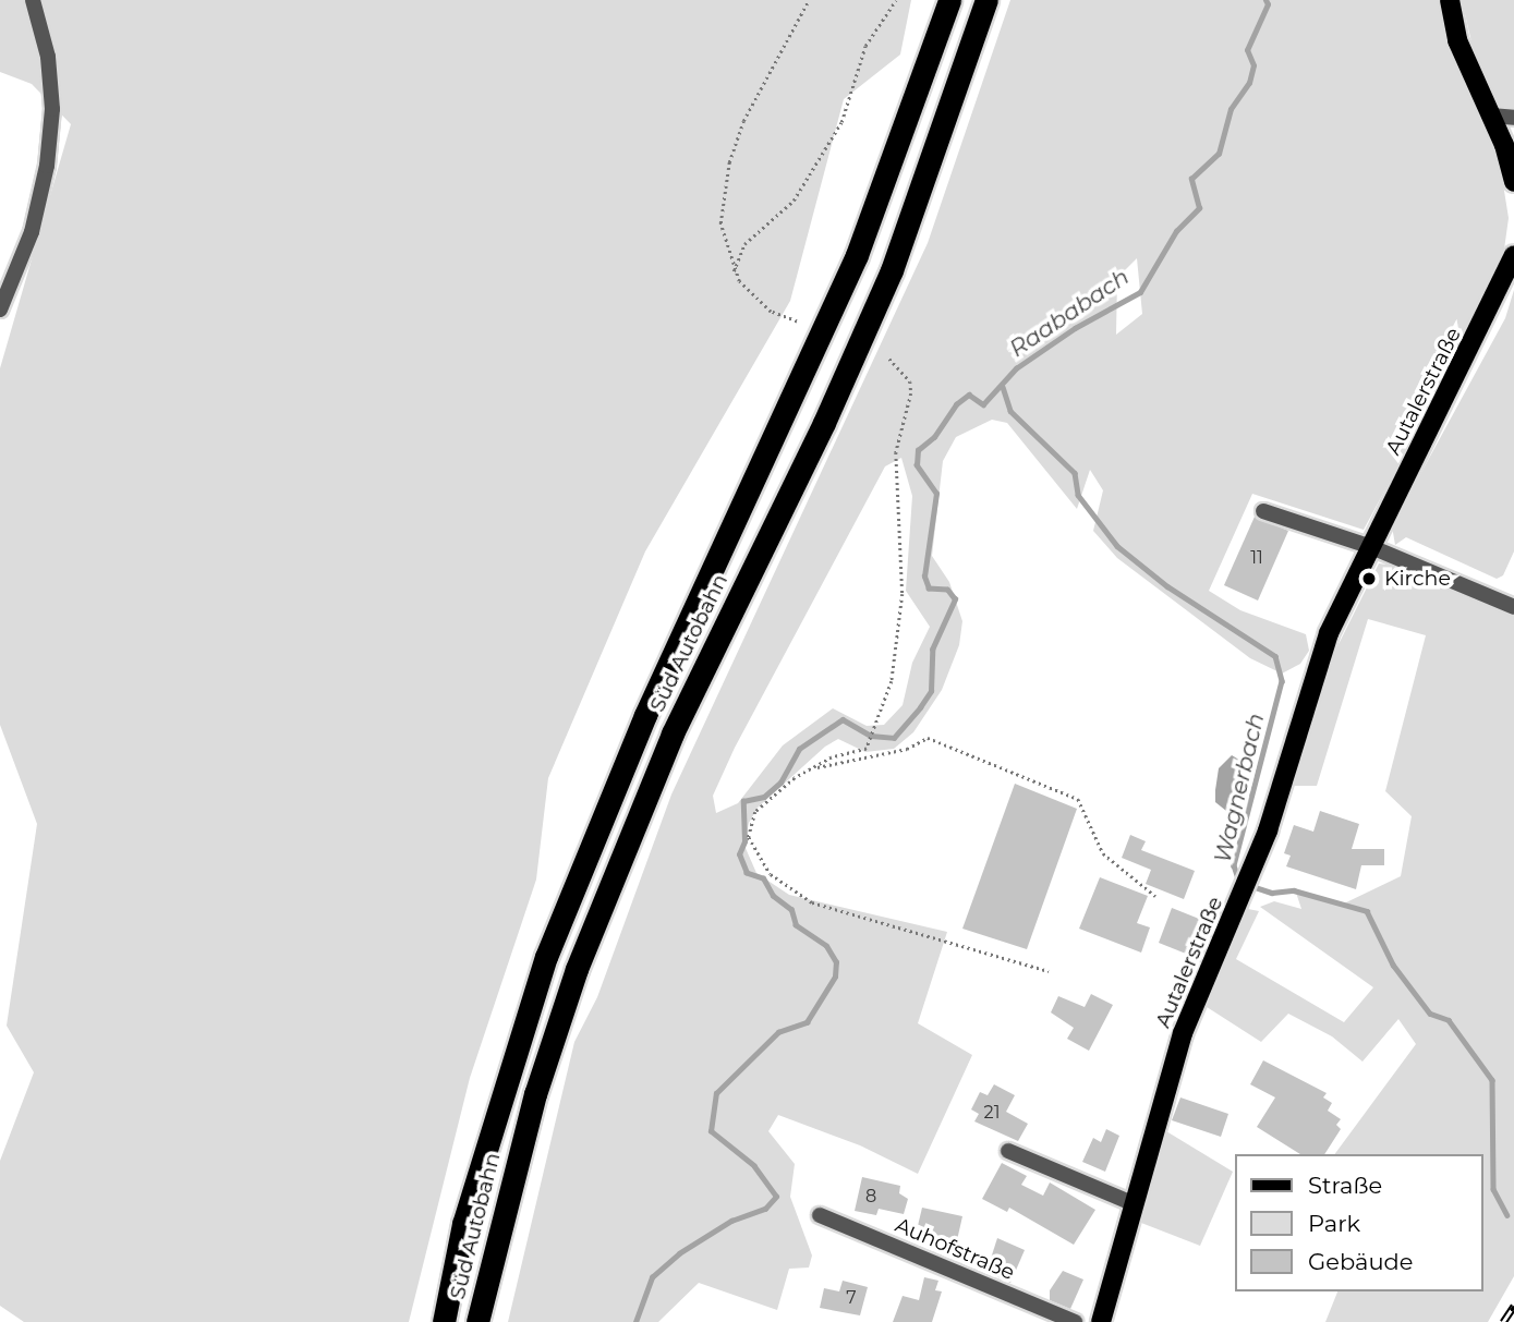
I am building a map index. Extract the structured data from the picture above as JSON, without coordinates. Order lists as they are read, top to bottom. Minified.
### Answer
{"streets":{"highway":["Süd Autobahn"],"main road":["Autalerstraße"],"street":["Auhofstraße"]},"water":["Raababach","Wagnerbach"],"places":["Kirche"],"house_numbers":["11","21","8","7"],"legend":["Straße","Park","Gebäude"]}
